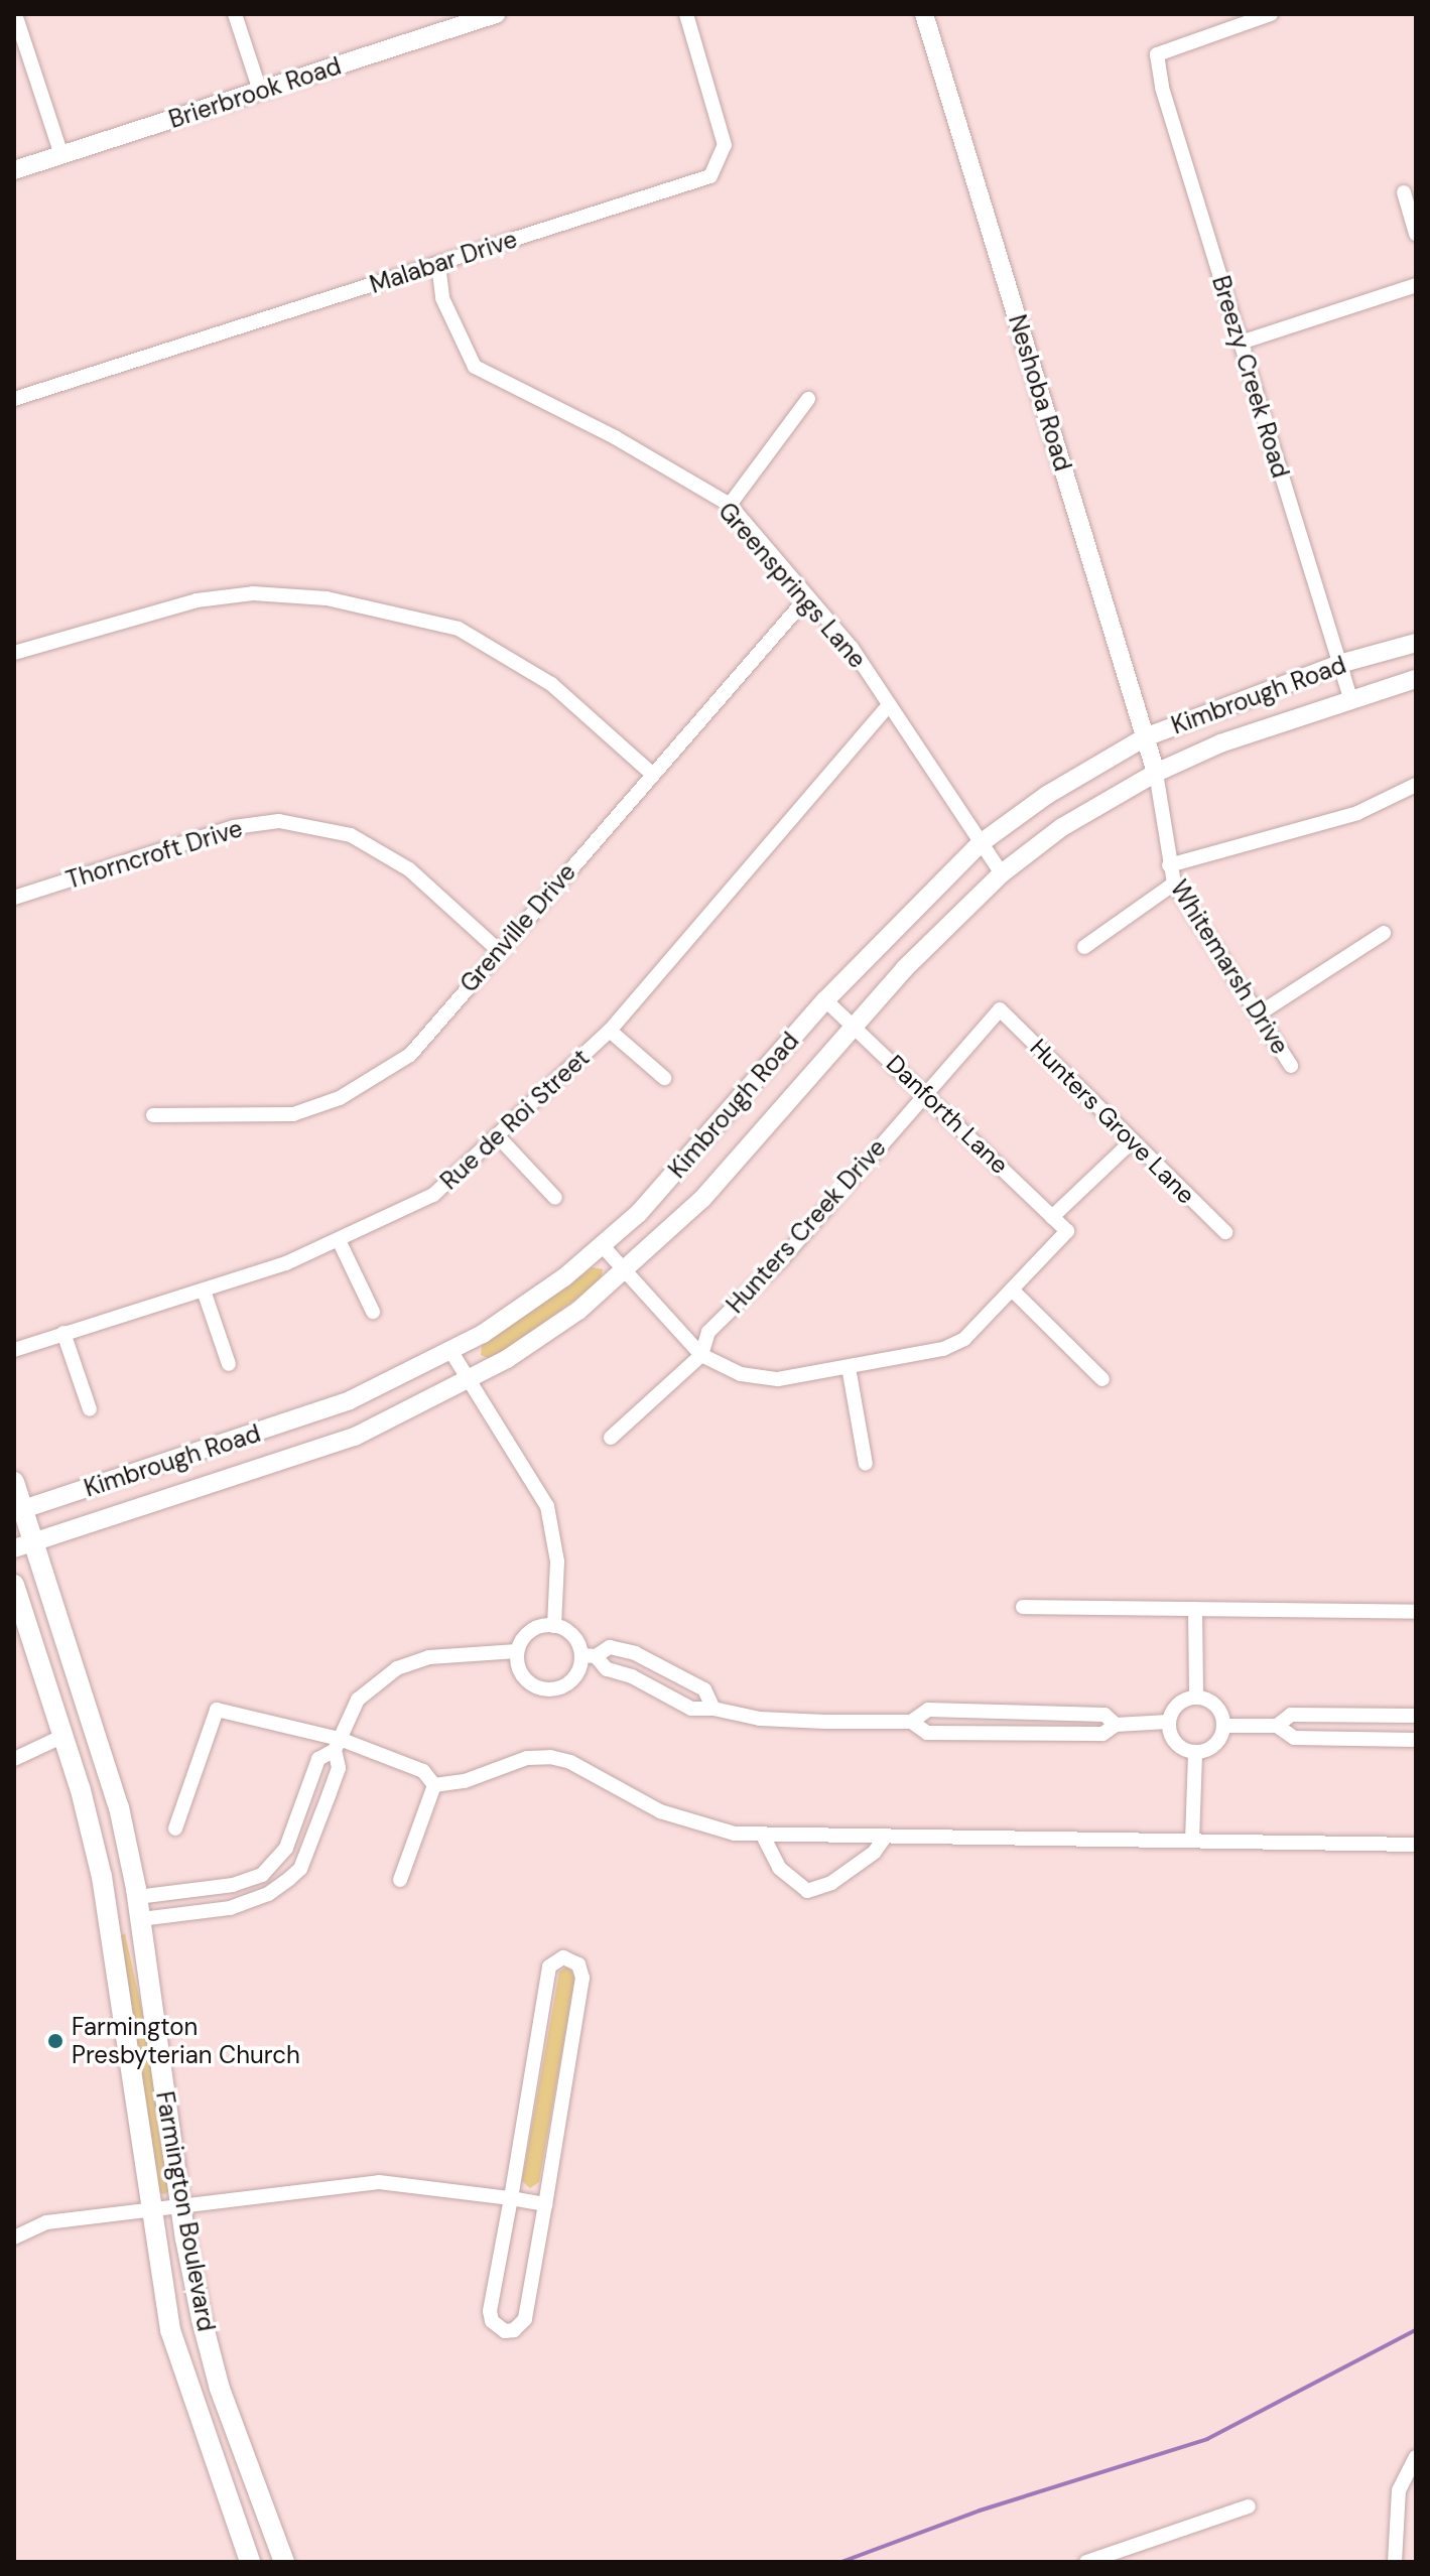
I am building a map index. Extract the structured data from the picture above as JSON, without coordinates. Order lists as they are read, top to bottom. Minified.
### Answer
{"streets":{"main road":["Farmington Boulevard"],"street":["Brierbrook Road","Malabar Drive","Breezy Creek Road","Neshoba Road","Greensprings Lane","Kimbrough Road","Thorncroft Drive","Grenville Drive","Whitemarsh Drive","Danforth Lane","Rue de Roi Street","Hunters Grove Lane","Hunters Creek Drive"]},"crossings":[["Malabar Drive","Greensprings Lane"],["Breezy Creek Road","Kimbrough Road"],["Neshoba Road","Kimbrough Road"],["Neshoba Road","Whitemarsh Drive"],["Greensprings Lane","Kimbrough Road"],["Greensprings Lane","Grenville Drive"],["Greensprings Lane","Rue de Roi Street"],["Kimbrough Road","Whitemarsh Drive"],["Kimbrough Road","Danforth Lane"],["Kimbrough Road","Farmington Boulevard"],["Thorncroft Drive","Grenville Drive"],["Danforth Lane","Hunters Creek Drive"],["Hunters Grove Lane","Hunters Creek Drive"]],"places":["Farmington Presbyterian Church"]}
